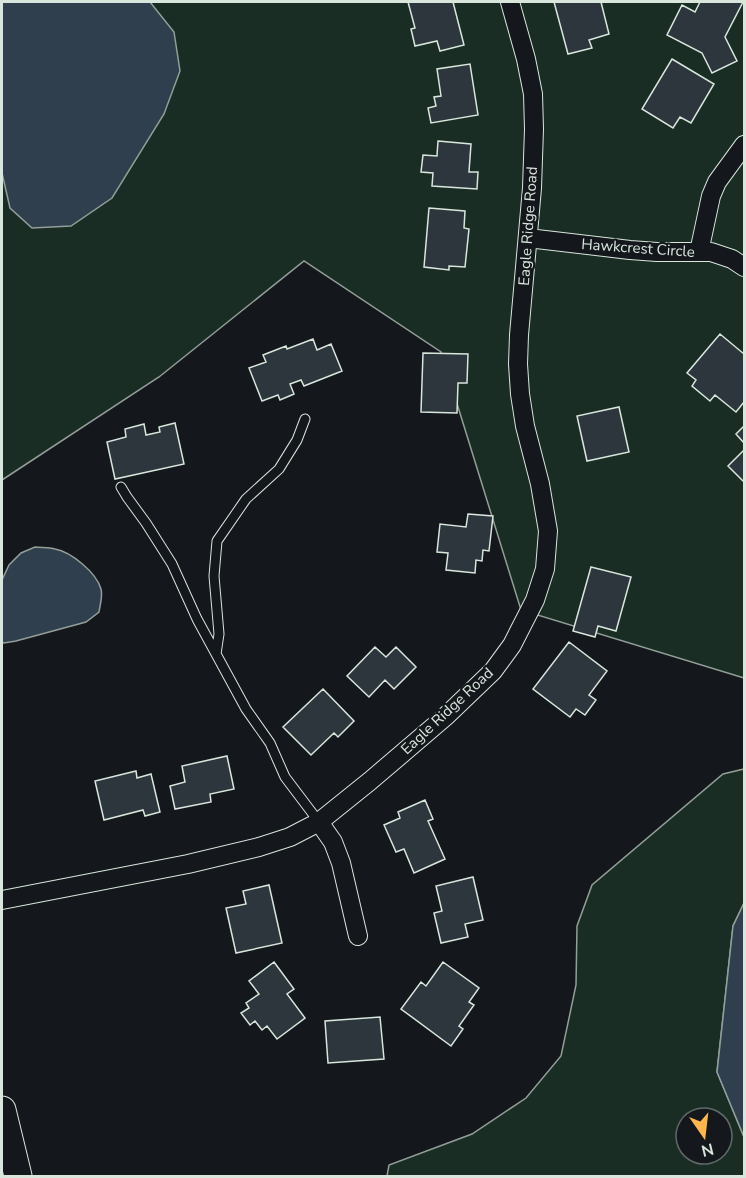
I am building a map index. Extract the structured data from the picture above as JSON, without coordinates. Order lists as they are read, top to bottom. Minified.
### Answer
{"streets":{"street":["Eagle Ridge Road","Hawkcrest Circle"]},"crossings":[["Eagle Ridge Road","Hawkcrest Circle"]],"north":"bottom"}
